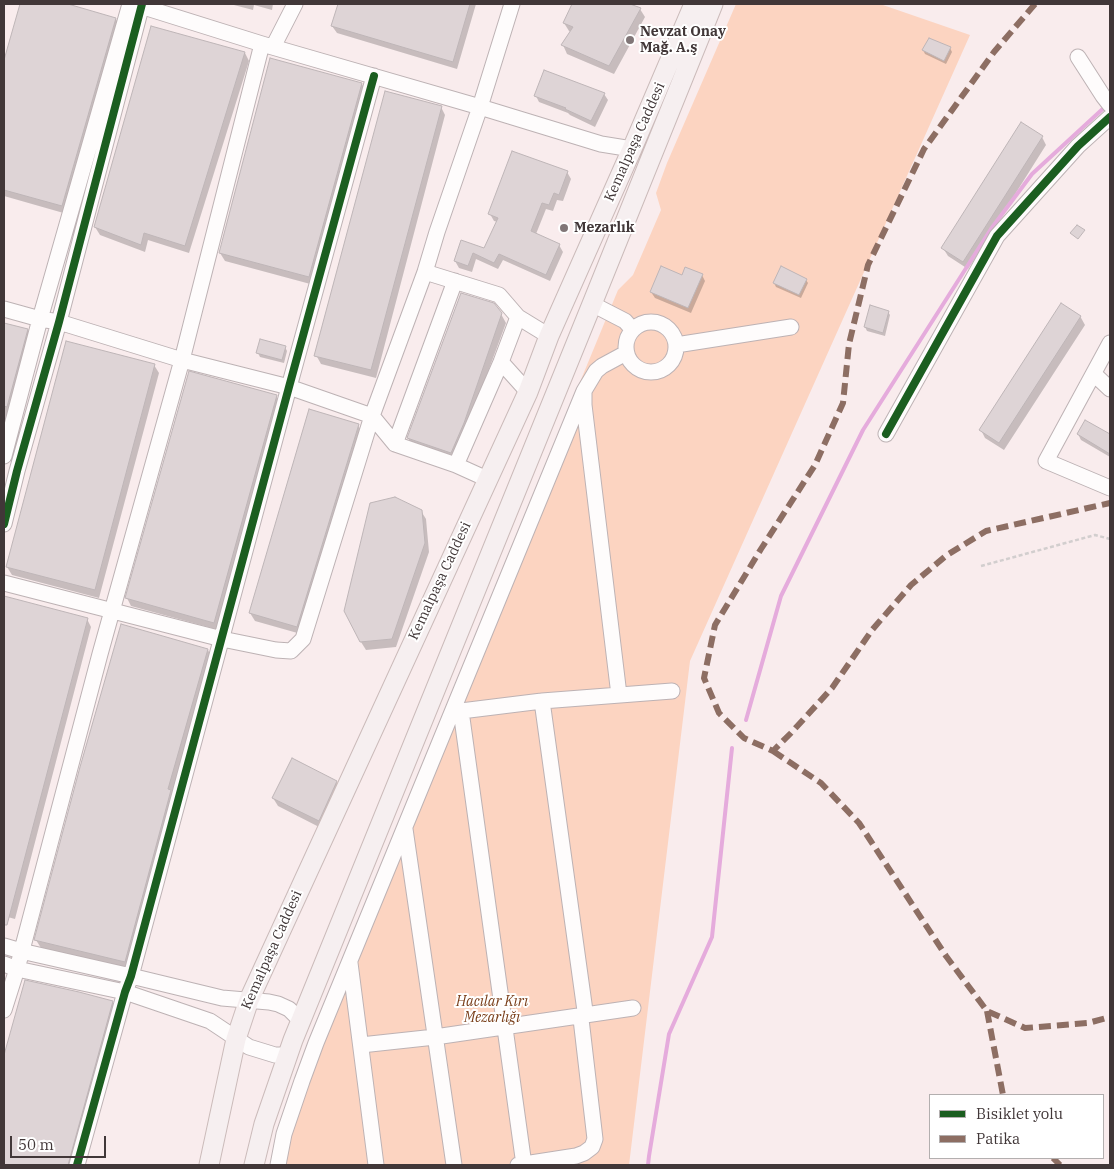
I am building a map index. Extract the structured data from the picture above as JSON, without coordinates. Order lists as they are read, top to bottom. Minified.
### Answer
{"streets":{"main road":["Kemalpaşa Caddesi"]},"parks":["Hacılar Kırı Mezarlığı"],"places":["Nevzat Onay Mağ. A.ş","Mezarlık"],"legend":["Bisiklet yolu","Patika"],"scale_bar":"50 m"}
